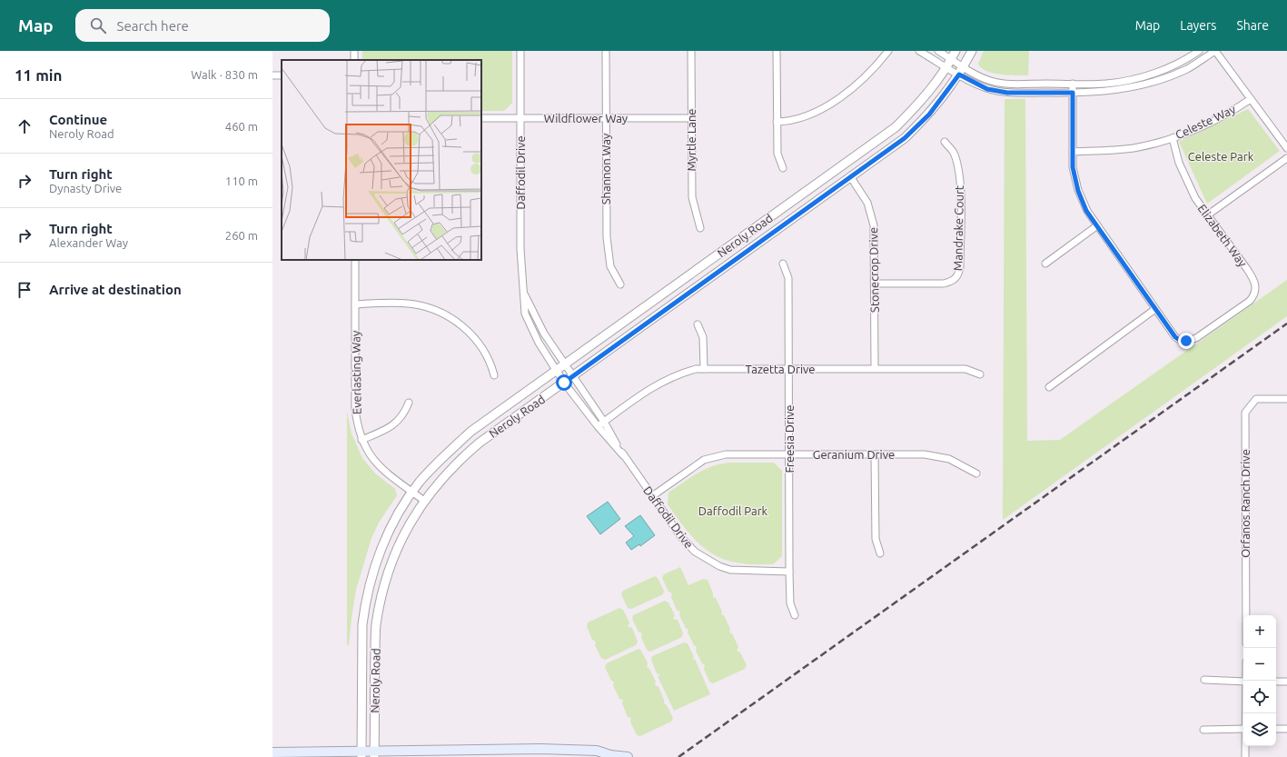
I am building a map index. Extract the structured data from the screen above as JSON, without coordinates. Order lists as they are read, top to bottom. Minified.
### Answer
{"streets":{"street":["Wildflower Way","Celeste Way","Myrtle Lane","Shannon Way","Daffodil Drive","Mandrake Court","Neroly Road","Elizabeth Way","Stonecrop Drive","Tazetta Drive","Everlasting Way","Freesia Drive","Geranium Drive","Orfanos Ranch Drive"]},"crossings":[["Wildflower Way","Myrtle Lane"],["Wildflower Way","Shannon Way"],["Wildflower Way","Daffodil Drive"],["Celeste Way","Elizabeth Way"],["Daffodil Drive","Neroly Road"],["Daffodil Drive","Tazetta Drive"],["Daffodil Drive","Freesia Drive"],["Daffodil Drive","Geranium Drive"],["Mandrake Court","Stonecrop Drive"],["Neroly Road","Stonecrop Drive"],["Neroly Road","Everlasting Way"],["Stonecrop Drive","Tazetta Drive"],["Tazetta Drive","Freesia Drive"],["Freesia Drive","Geranium Drive"]],"parks":["Celeste Park","Daffodil Park"],"page":{"header":"Map","search":"Search here","nav":["Map","Layers","Share"],"heading":["11 min","Walk · 830 m"],"list":[["Continue","Neroly Road","460 m"],["Turn right","Dynasty Drive","110 m"],["Turn right","Alexander Way","260 m"],"Arrive at destination"],"map_buttons":["+","−"]}}
